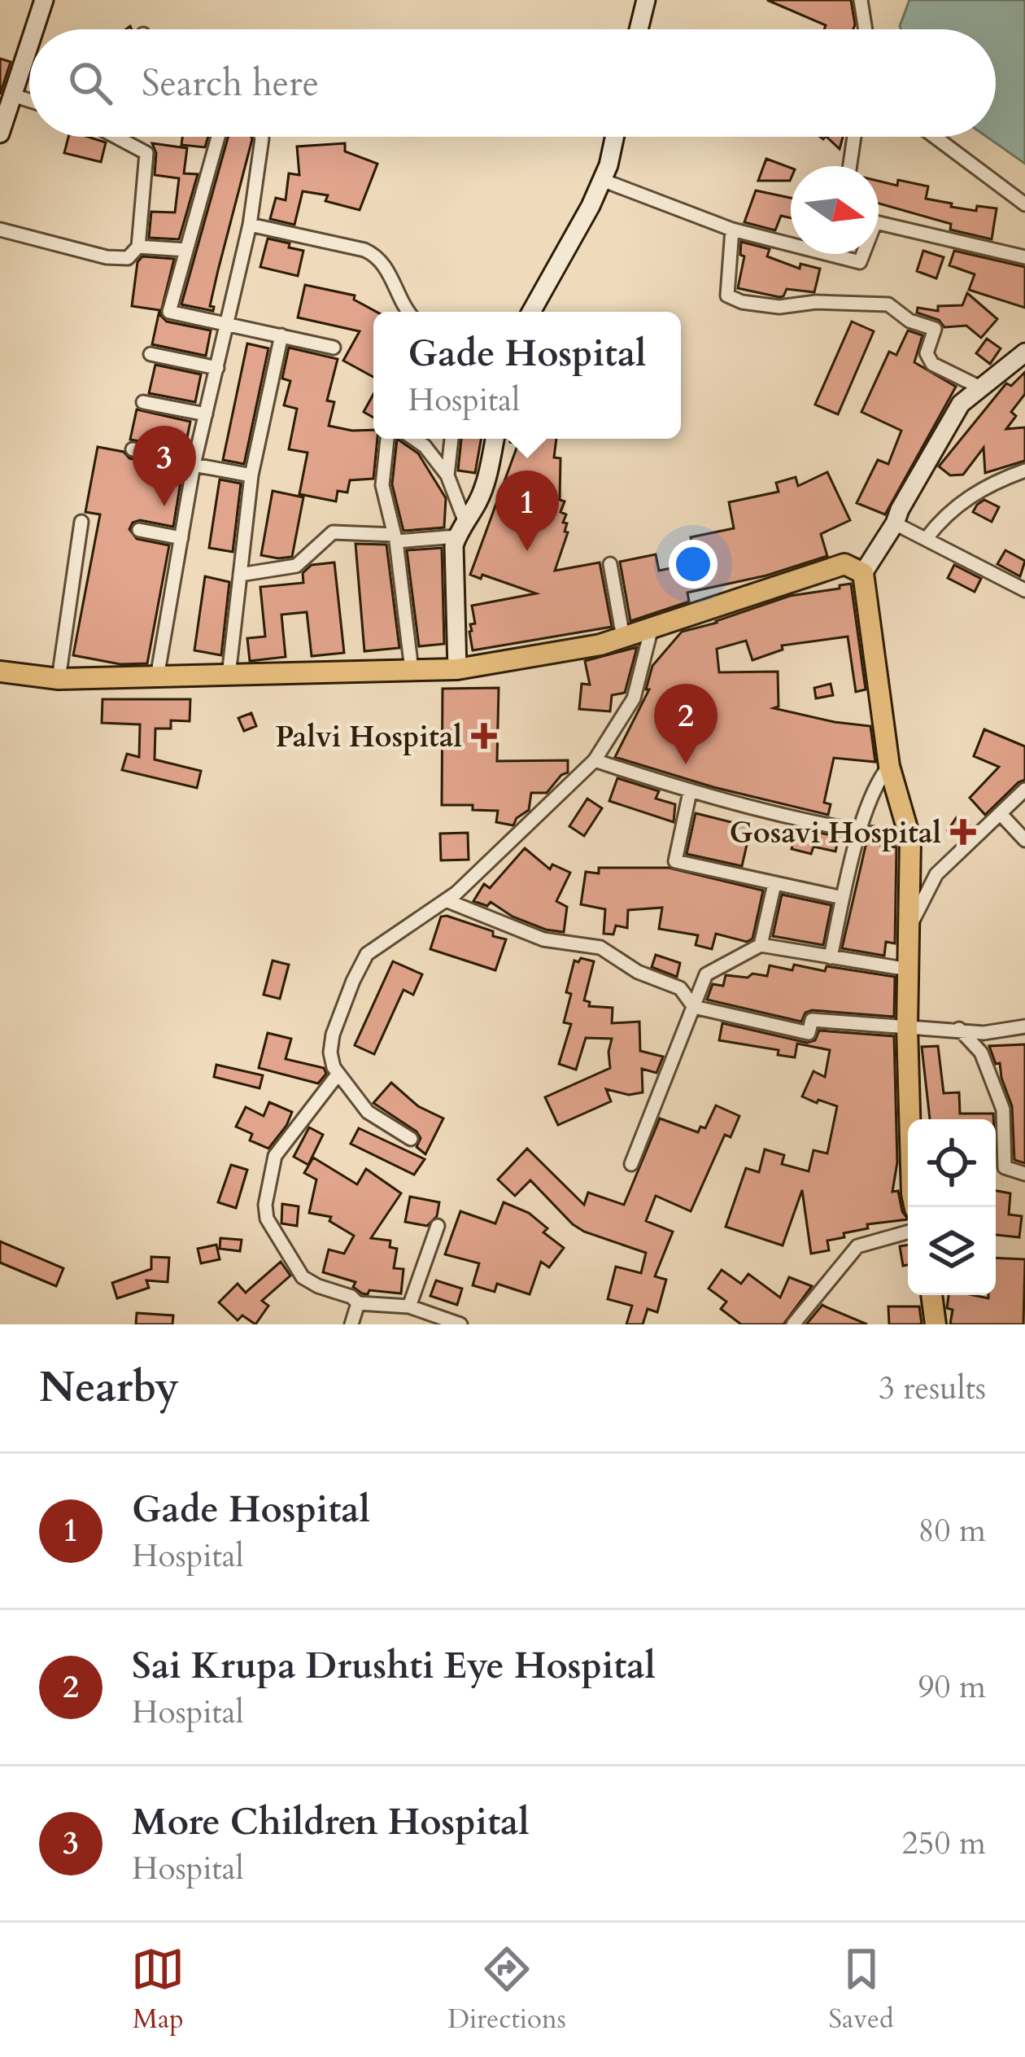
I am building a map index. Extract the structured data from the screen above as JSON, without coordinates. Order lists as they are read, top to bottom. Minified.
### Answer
{"places":{"health":["Palvi Hospital","Gosavi Hospital"]},"north":"right","page":{"search":"Search here","popup":["Gade Hospital","Hospital"],"pins":["3","1","2"],"heading":["Nearby","3 results"],"list":[{"mark":"1","name":"Gade Hospital","note":"Hospital","value":"80 m"},{"mark":"2","name":"Sai Krupa Drushti Eye Hospital","note":"Hospital","value":"90 m"},{"mark":"3","name":"More Children Hospital","note":"Hospital","value":"250 m"}],"nav":["Map","Directions","Saved"]}}
